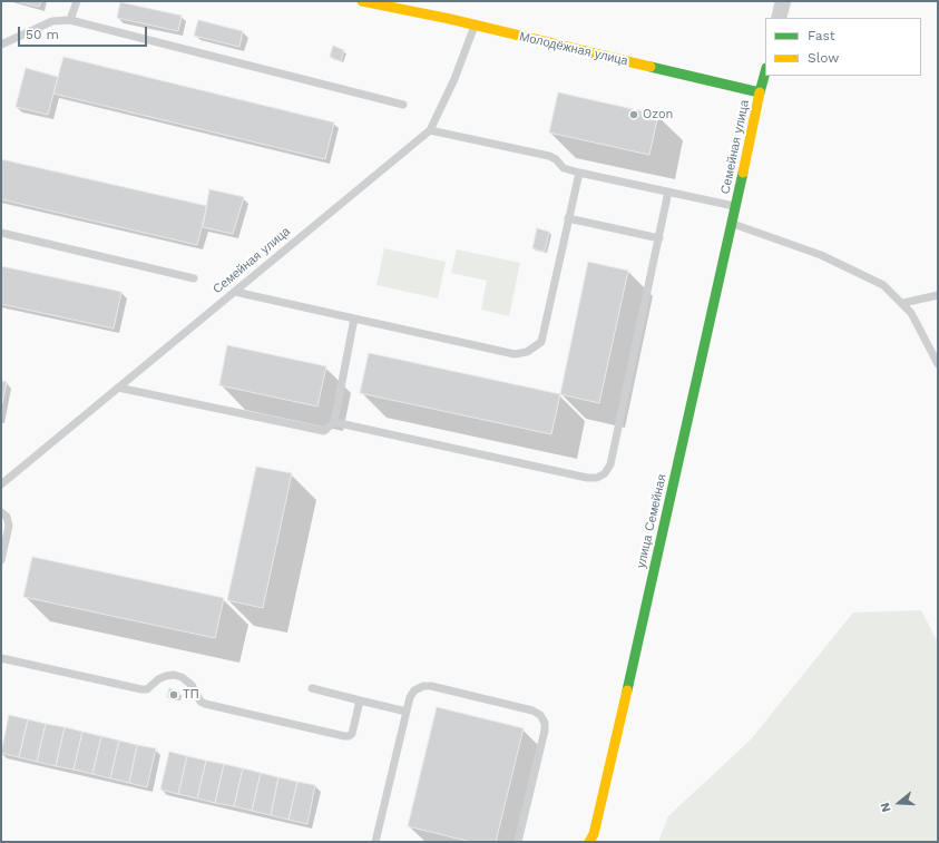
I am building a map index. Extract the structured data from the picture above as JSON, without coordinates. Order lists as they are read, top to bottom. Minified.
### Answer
{"streets":{"street":["Молодёжная улица","Семейная улица","улица Семейная"]},"crossings":[["Молодёжная улица","Семейная улица"],["Семейная улица","улица Семейная"]],"places":["Ozon","ТП"],"legend":["Fast","Slow"],"scale_bar":"50 m","north":"left"}
